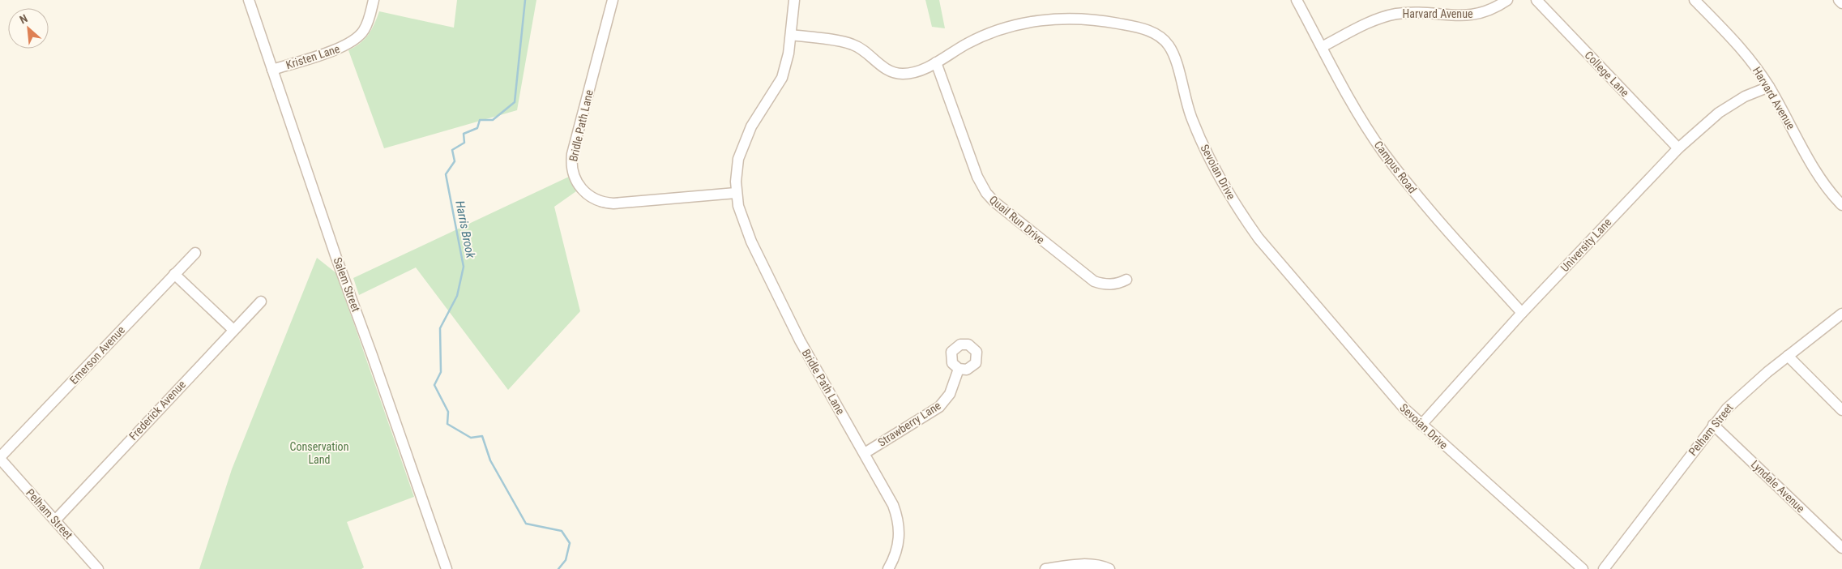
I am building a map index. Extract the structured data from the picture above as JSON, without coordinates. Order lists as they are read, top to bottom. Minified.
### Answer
{"streets":{"street":["Harvard Avenue","Kristen Lane","College Lane","Bridle Path Lane","Campus Road","Sevoian Drive","Quail Run Drive","University Lane","Salem Street","Emerson Avenue","Frederick Avenue","Strawberry Lane","Pelham Street","Lyndale Avenue"]},"crossings":[["Harvard Avenue","Campus Road"],["Harvard Avenue","University Lane"],["Kristen Lane","Salem Street"],["College Lane","University Lane"],["Bridle Path Lane","Sevoian Drive"],["Bridle Path Lane","Strawberry Lane"],["Campus Road","University Lane"],["Sevoian Drive","Quail Run Drive"],["Sevoian Drive","University Lane"],["Emerson Avenue","Pelham Street"],["Frederick Avenue","Pelham Street"],["Pelham Street","Lyndale Avenue"]],"water":["Harris Brook"],"parks":["Conservation Land"],"north":"top left"}
